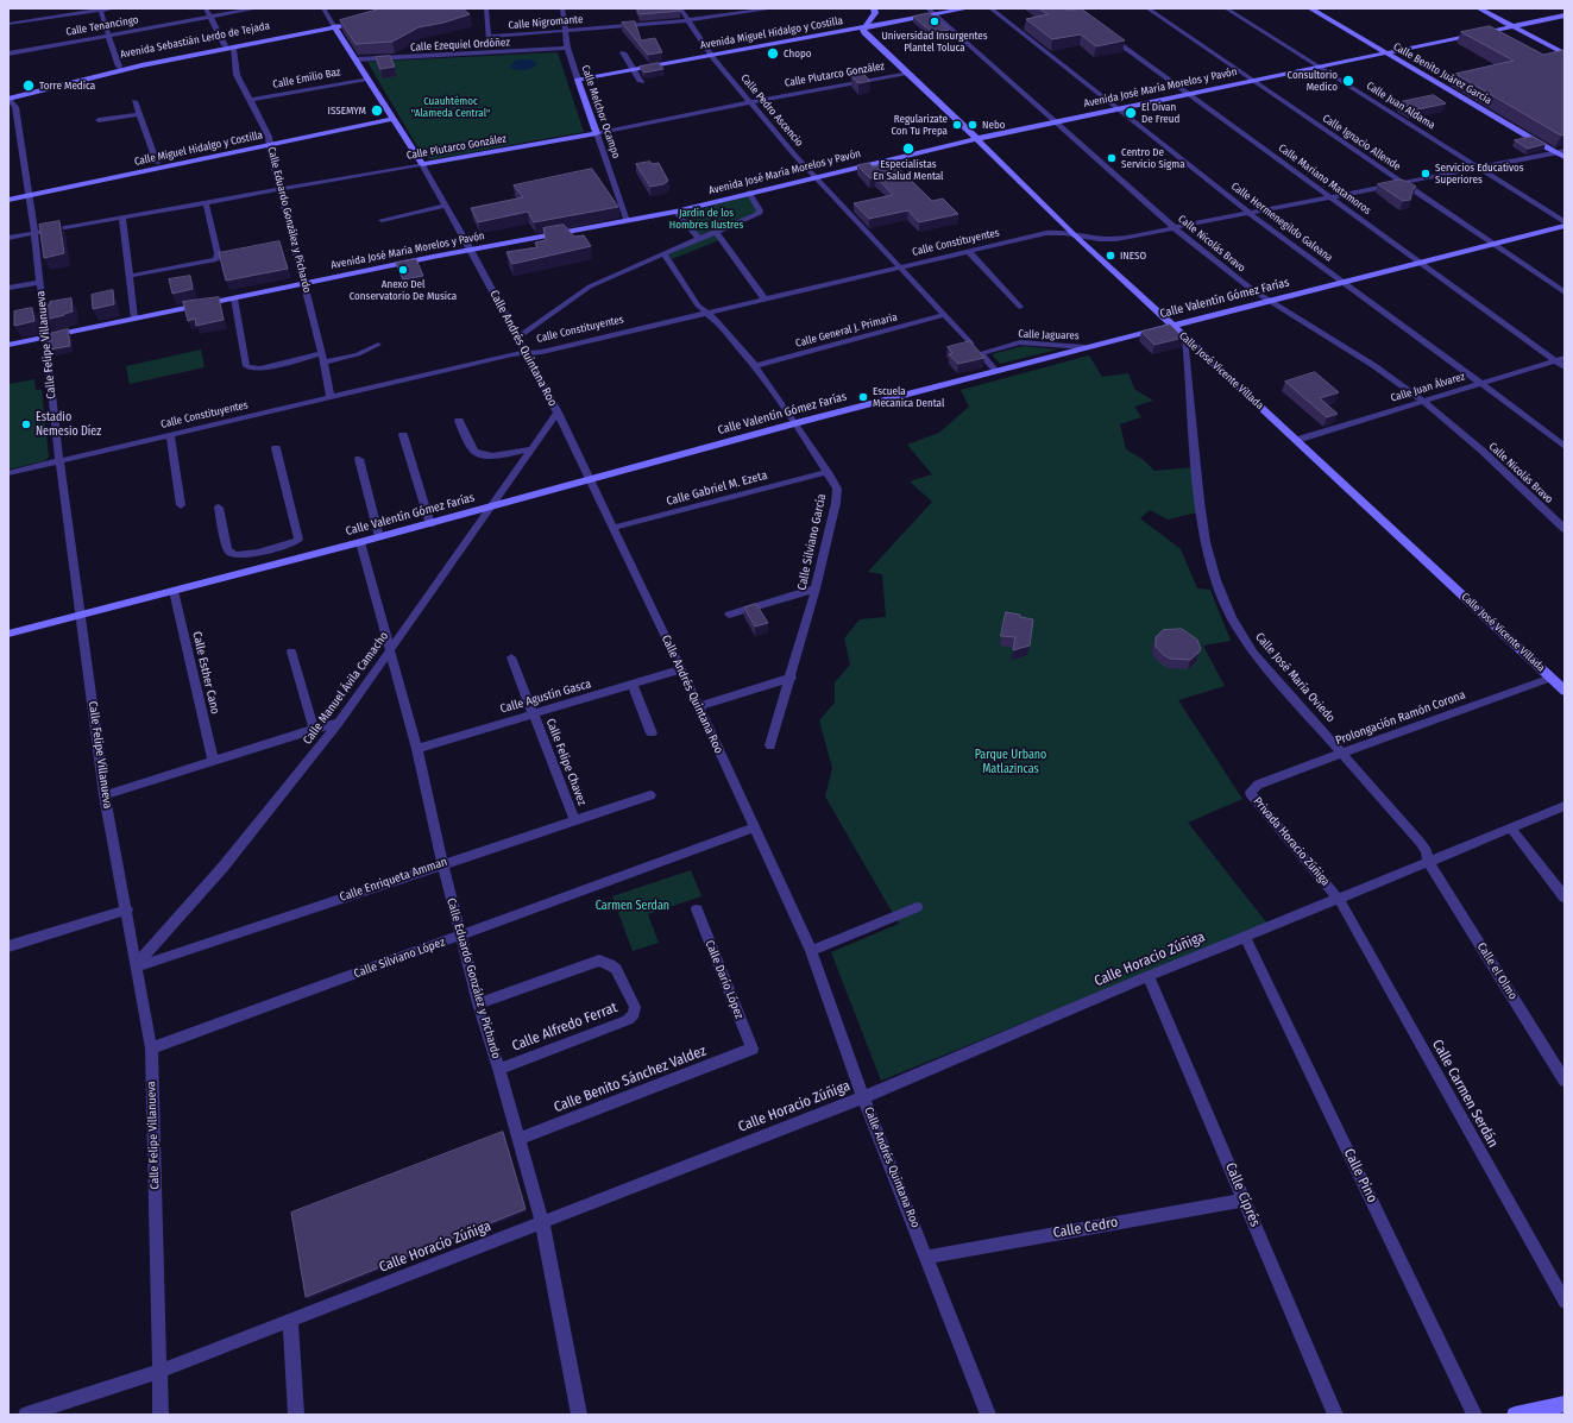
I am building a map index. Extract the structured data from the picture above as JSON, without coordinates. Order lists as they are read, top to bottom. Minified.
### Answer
{"streets":{"main road":["Avenida Miguel Hidalgo y Costilla","Avenida Sebastián Lerdo de Tejada","Calle Benito Juárez Garcia","Calle Plutarco González","Avenida José María Morelos y Pavón","Calle Melchor Ocampo","Calle Miguel Hidalgo y Costilla","Calle Valentín Gómez Farías","Calle Andrés Quintana Roo","Calle José Vicente Villada"],"street":["Calle Nigromante","Calle Tenancingo","Calle Ezequiel Ordóñez","Calle Emilio Baz","Calle Juan Aldama","Calle Pedro Ascencio","Calle Ignacio Allende","Calle Mariano Matamoros","Calle Eduardo González y Pichardo","Calle Hermenegildo Galeana","Calle Constituyentes","Calle Nicolás Bravo","Calle General J. Primaria","Calle Jaguares","Calle Felipe Villanueva","Calle Juan Álvarez","Calle Gabriel M. Ezeta","Calle Silviano García","Calle Esther Cano","Calle José María Oviedo","Calle Manuel Ávila Camacho","Calle Agustín Gasca","Prolongación Ramón Corona","Calle Felipe Chavez","Privada Horacio Zúñiga","Calle Enriqueta Amman","Calle Silviano López","Calle Horacio Zúñiga","Calle el Olmo","Calle Darío López","Calle Alfredo Ferrat","Calle Benito Sánchez Valdez","Calle Carmen Serdán","Calle Pino","Calle Ciprés","Calle Cedro"]},"crossings":[["Calle Nigromante","Calle Pedro Ascencio"],["Calle Nigromante","Calle Melchor Ocampo"],["Avenida Miguel Hidalgo y Costilla","Calle Pedro Ascencio"],["Avenida Miguel Hidalgo y Costilla","Calle Melchor Ocampo"],["Avenida Miguel Hidalgo y Costilla","Calle Nicolás Bravo"],["Avenida Miguel Hidalgo y Costilla","Calle José Vicente Villada"],["Avenida Sebastián Lerdo de Tejada","Calle Eduardo González y Pichardo"],["Avenida Sebastián Lerdo de Tejada","Calle Felipe Villanueva"],["Avenida Sebastián Lerdo de Tejada","Calle Andrés Quintana Roo"],["Calle Ezequiel Ordóñez","Calle Melchor Ocampo"],["Calle Ezequiel Ordóñez","Calle Andrés Quintana Roo"],["Calle Benito Juárez Garcia","Avenida José María Morelos y Pavón"],["Calle Benito Juárez Garcia","Calle Constituyentes"],["Calle Plutarco González","Calle Pedro Ascencio"],["Calle Plutarco González","Calle Melchor Ocampo"],["Calle Plutarco González","Calle Eduardo González y Pichardo"],["Calle Plutarco González","Calle Felipe Villanueva"],["Calle Plutarco González","Calle Andrés Quintana Roo"],["Calle Plutarco González","Calle José Vicente Villada"],["Calle Emilio Baz","Calle Eduardo González y Pichardo"],["Calle Emilio Baz","Calle Andrés Quintana Roo"],["Avenida José María Morelos y Pavón","Calle Juan Aldama"],["Avenida José María Morelos y Pavón","Calle Pedro Ascencio"],["Avenida José María Morelos y Pavón","Calle Melchor Ocampo"],["Avenida José María Morelos y Pavón","Calle Ignacio Allende"],["Avenida José María Morelos y Pavón","Calle Mariano Matamoros"],["Avenida José María Morelos y Pavón","Calle Eduardo González y Pichardo"],["Avenida José María Morelos y Pavón","Calle Hermenegildo Galeana"],["Avenida José María Morelos y Pavón","Calle Nicolás Bravo"],["Avenida José María Morelos y Pavón","Calle Felipe Villanueva"],["Avenida José María Morelos y Pavón","Calle Andrés Quintana Roo"],["Avenida José María Morelos y Pavón","Calle José Vicente Villada"],["Calle Juan Aldama","Calle Constituyentes"],["Calle Pedro Ascencio","Calle Constituyentes"],["Calle Pedro Ascencio","Calle General J. Primaria"],["Calle Ignacio Allende","Calle Constituyentes"],["Calle Ignacio Allende","Calle Valentín Gómez Farías"],["Calle Miguel Hidalgo y Costilla","Calle Eduardo González y Pichardo"],["Calle Miguel Hidalgo y Costilla","Calle Felipe Villanueva"],["Calle Miguel Hidalgo y Costilla","Calle Andrés Quintana Roo"],["Calle Mariano Matamoros","Calle Constituyentes"],["Calle Mariano Matamoros","Calle Valentín Gómez Farías"],["Calle Mariano Matamoros","Calle Juan Álvarez"],["Calle Eduardo González y Pichardo","Calle Constituyentes"],["Calle Eduardo González y Pichardo","Calle Valentín Gómez Farías"],["Calle Eduardo González y Pichardo","Calle Manuel Ávila Camacho"],["Calle Eduardo González y Pichardo","Calle Agustín Gasca"],["Calle Eduardo González y Pichardo","Calle Enriqueta Amman"],["Calle Eduardo González y Pichardo","Calle Silviano López"],["Calle Eduardo González y Pichardo","Calle Horacio Zúñiga"],["Calle Eduardo González y Pichardo","Calle Alfredo Ferrat"],["Calle Eduardo González y Pichardo","Calle Benito Sánchez Valdez"],["Calle Hermenegildo Galeana","Calle Constituyentes"],["Calle Hermenegildo Galeana","Calle Valentín Gómez Farías"],["Calle Hermenegildo Galeana","Calle Juan Álvarez"],["Calle Constituyentes","Calle Nicolás Bravo"],["Calle Constituyentes","Calle Felipe Villanueva"],["Calle Constituyentes","Calle Andrés Quintana Roo"],["Calle Constituyentes","Calle José Vicente Villada"],["Calle Constituyentes","Calle Silviano García"],["Calle Nicolás Bravo","Calle Valentín Gómez Farías"],["Calle Nicolás Bravo","Calle Juan Álvarez"],["Calle Valentín Gómez Farías","Calle Jaguares"],["Calle Valentín Gómez Farías","Calle Felipe Villanueva"],["Calle Valentín Gómez Farías","Calle Andrés Quintana Roo"],["Calle Valentín Gómez Farías","Calle José Vicente Villada"],["Calle Valentín Gómez Farías","Calle Silviano García"],["Calle Valentín Gómez Farías","Calle Esther Cano"],["Calle Valentín Gómez Farías","Calle Manuel Ávila Camacho"],["Calle General J. Primaria","Calle Silviano García"],["Calle Felipe Villanueva","Calle Manuel Ávila Camacho"],["Calle Felipe Villanueva","Calle Enriqueta Amman"],["Calle Felipe Villanueva","Calle Silviano López"],["Calle Felipe Villanueva","Calle Horacio Zúñiga"],["Calle Andrés Quintana Roo","Calle Gabriel M. Ezeta"],["Calle Andrés Quintana Roo","Calle Manuel Ávila Camacho"],["Calle Andrés Quintana Roo","Calle Agustín Gasca"],["Calle Andrés Quintana Roo","Calle Silviano López"],["Calle Andrés Quintana Roo","Calle Horacio Zúñiga"],["Calle Andrés Quintana Roo","Calle Cedro"],["Calle José Vicente Villada","Calle Juan Álvarez"],["Calle José Vicente Villada","Calle José María Oviedo"],["Calle José Vicente Villada","Prolongación Ramón Corona"],["Calle Gabriel M. Ezeta","Calle Silviano García"],["Calle José María Oviedo","Prolongación Ramón Corona"],["Calle José María Oviedo","Calle Horacio Zúñiga"],["Calle José María Oviedo","Calle el Olmo"],["Calle Manuel Ávila Camacho","Calle Enriqueta Amman"],["Calle Agustín Gasca","Calle Felipe Chavez"],["Prolongación Ramón Corona","Privada Horacio Zúñiga"],["Calle Felipe Chavez","Calle Enriqueta Amman"],["Privada Horacio Zúñiga","Calle Horacio Zúñiga"],["Privada Horacio Zúñiga","Calle Carmen Serdán"],["Calle Horacio Zúñiga","Calle el Olmo"],["Calle Horacio Zúñiga","Calle Carmen Serdán"],["Calle Horacio Zúñiga","Calle Pino"],["Calle Horacio Zúñiga","Calle Ciprés"],["Calle Darío López","Calle Benito Sánchez Valdez"],["Calle Ciprés","Calle Cedro"]],"parks":["Cuauhtémoc \"Alameda Central\"","Jardín de los Hombres Ilustres","Parque Urbano Matlazincas","Carmen Serdan"],"places":["Universidad Insurgentes Plantel Toluca","Chopo","Consultorio Medico","Torre Medica","ISSEMYM","El Divan De Freud","Regularizate Con Tu Prepa","Nebo","Especialistas En Salud Mental","Centro De Servicio Sigma","Servicios Educativos Superiores","INESO","Anexo Del Conservatorio De Musica","Escuela Mecanica Dental","Estadio Nemesio Díez"]}
